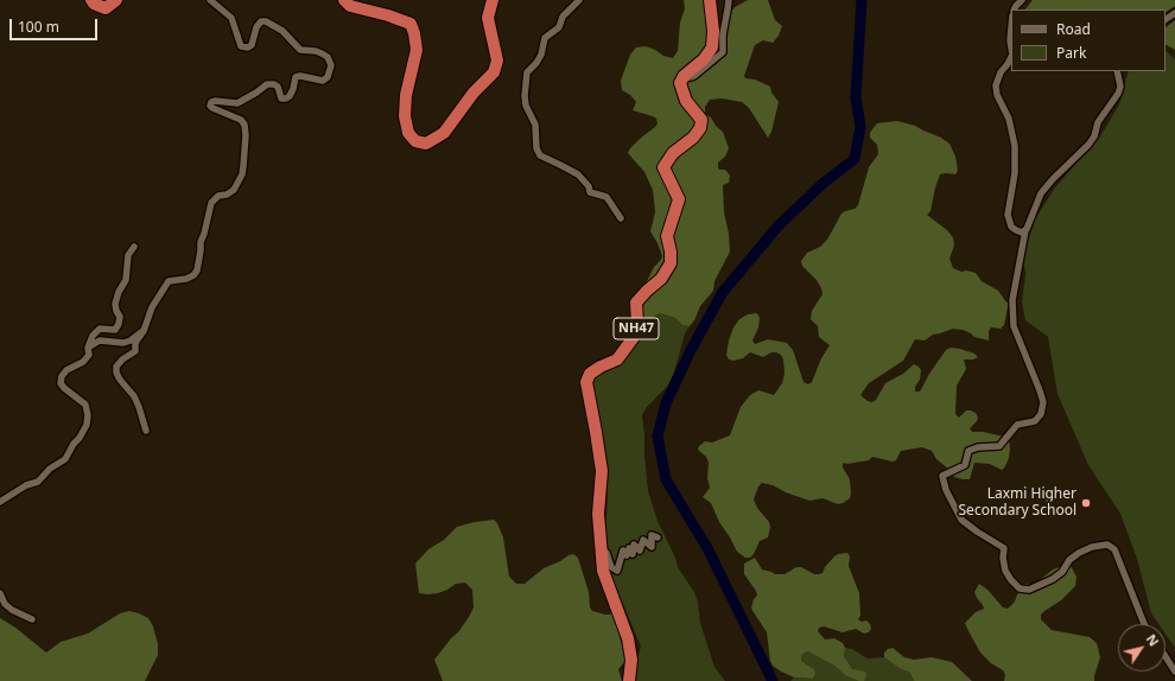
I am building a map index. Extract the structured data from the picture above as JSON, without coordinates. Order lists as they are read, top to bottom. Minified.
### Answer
{"streets":{"highway":["NH47"]},"places":["Laxmi Higher Secondary School"],"legend":["Road","Park"],"scale_bar":"100 m","north":"top right"}
